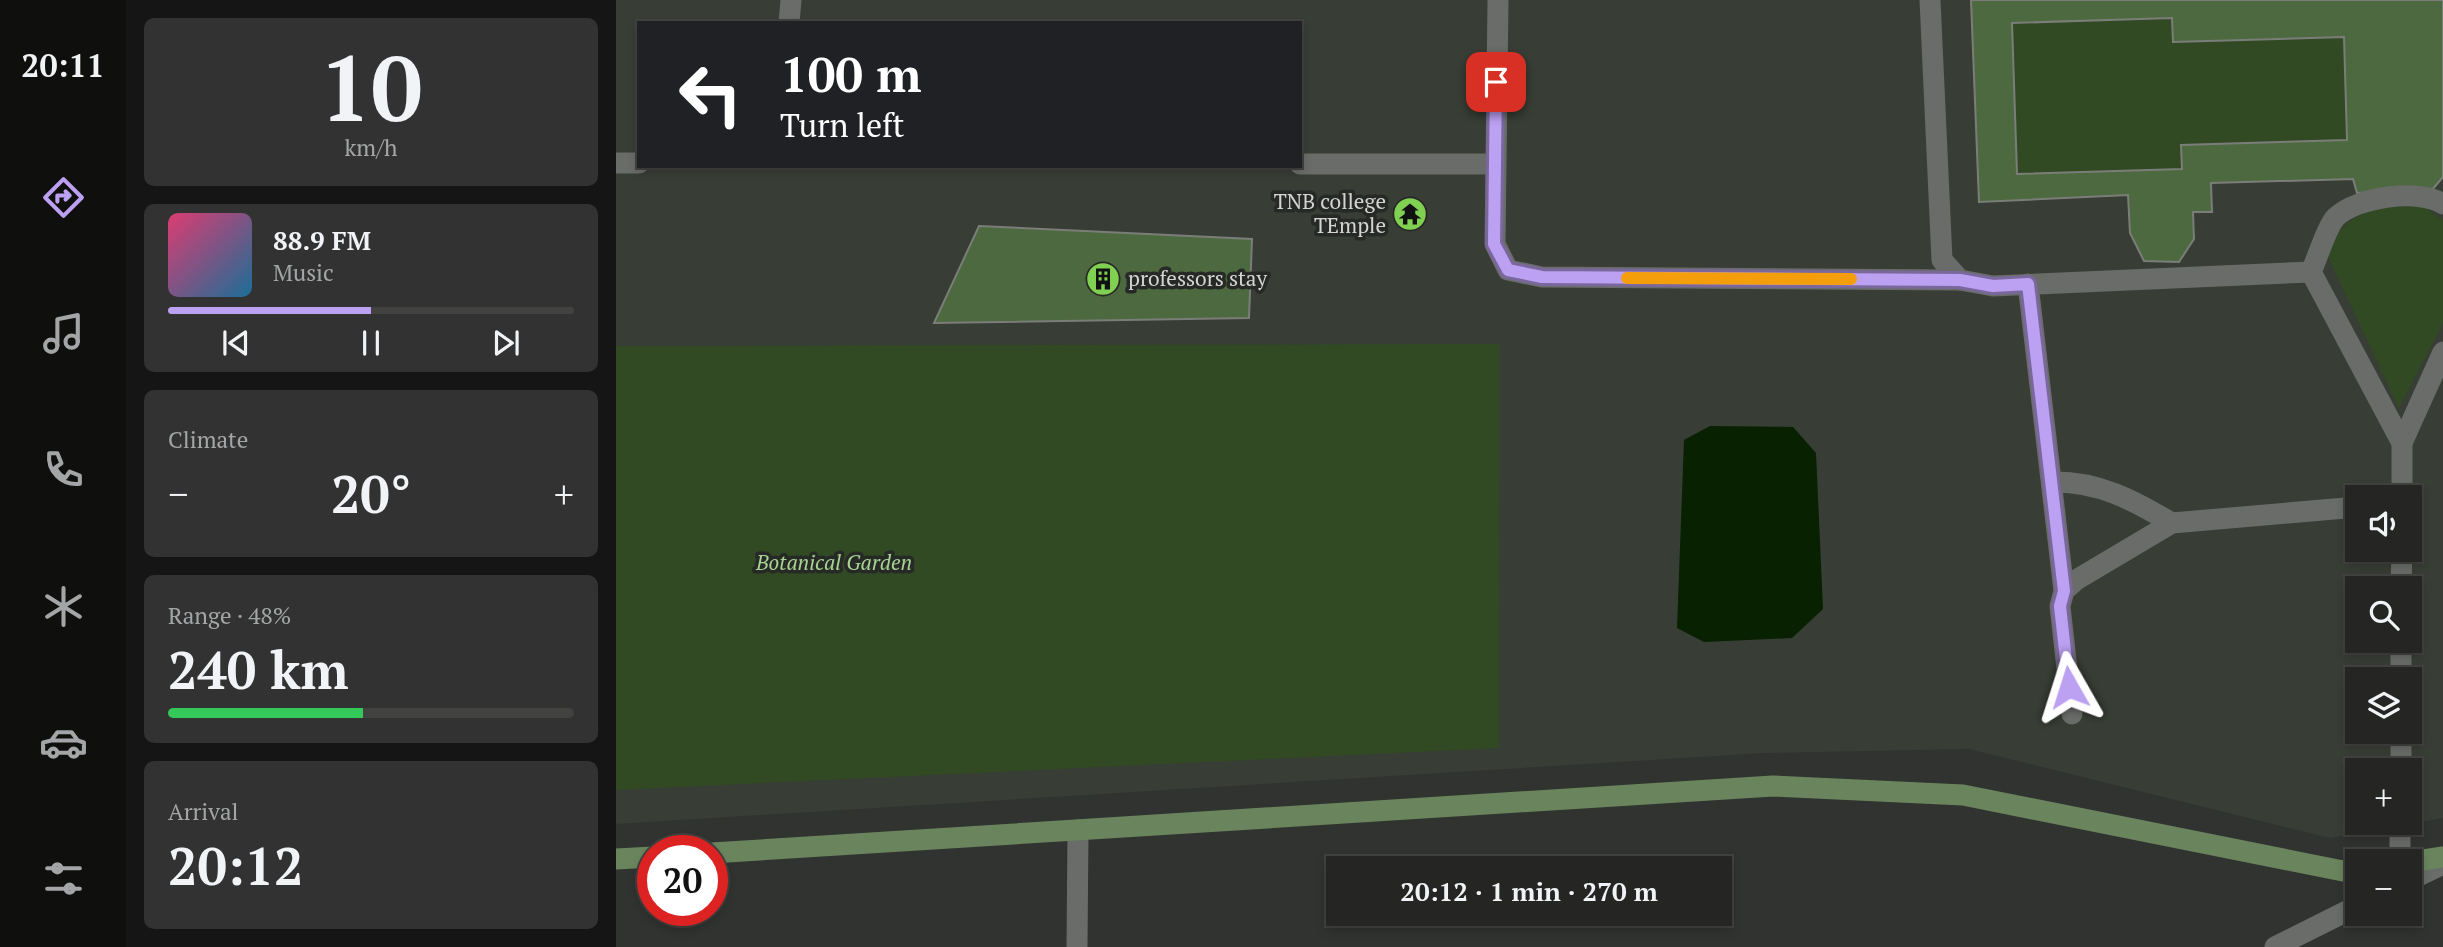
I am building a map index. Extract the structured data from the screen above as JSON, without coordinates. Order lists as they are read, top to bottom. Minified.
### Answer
{"parks":["Botanical Garden"],"places":{"temple":["TNB college TEmple"],"building":["professors stay"]},"page":{"tabs":"20:11","tile":[["10","km/h"],"Climate",["Range · 48%","240 km"],["Arrival","20:12"]],"turn":["100 m","Turn left"],"song":["88.9 FM","Music"],"heat":["−","20°","+"],"map_buttons":["+","−"],"limit":"20","trip":"20:12 · 1 min · 270 m"}}
